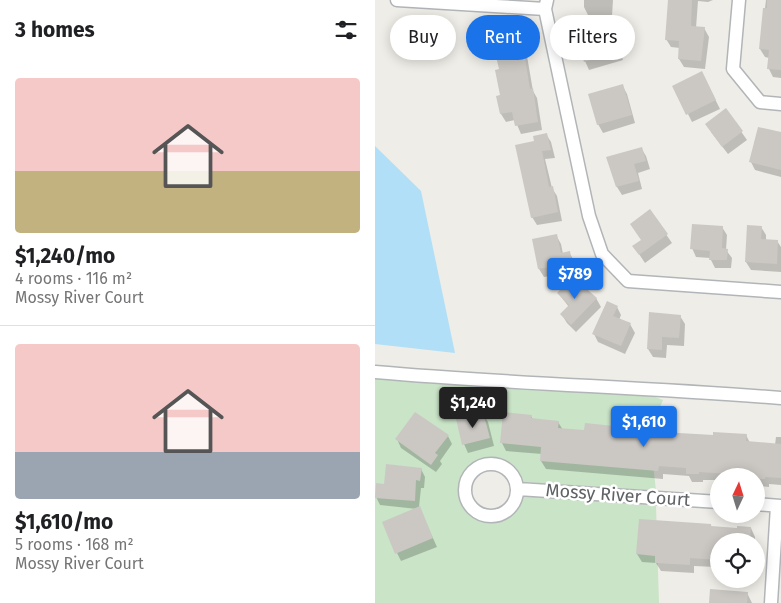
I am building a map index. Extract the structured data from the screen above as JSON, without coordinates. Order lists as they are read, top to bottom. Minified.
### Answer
{"streets":{"street":["Mossy River Court"]},"north":"top","page":{"heading":"3 homes","chip":["Buy","Rent","Filters"],"list":[{"name":"$1,240/mo","note":"4 rooms · 116 m² · Mossy River Court"},{"name":"$1,610/mo","note":"5 rooms · 168 m² · Mossy River Court"}],"price":["$789","$1,240","$1,610"]}}
